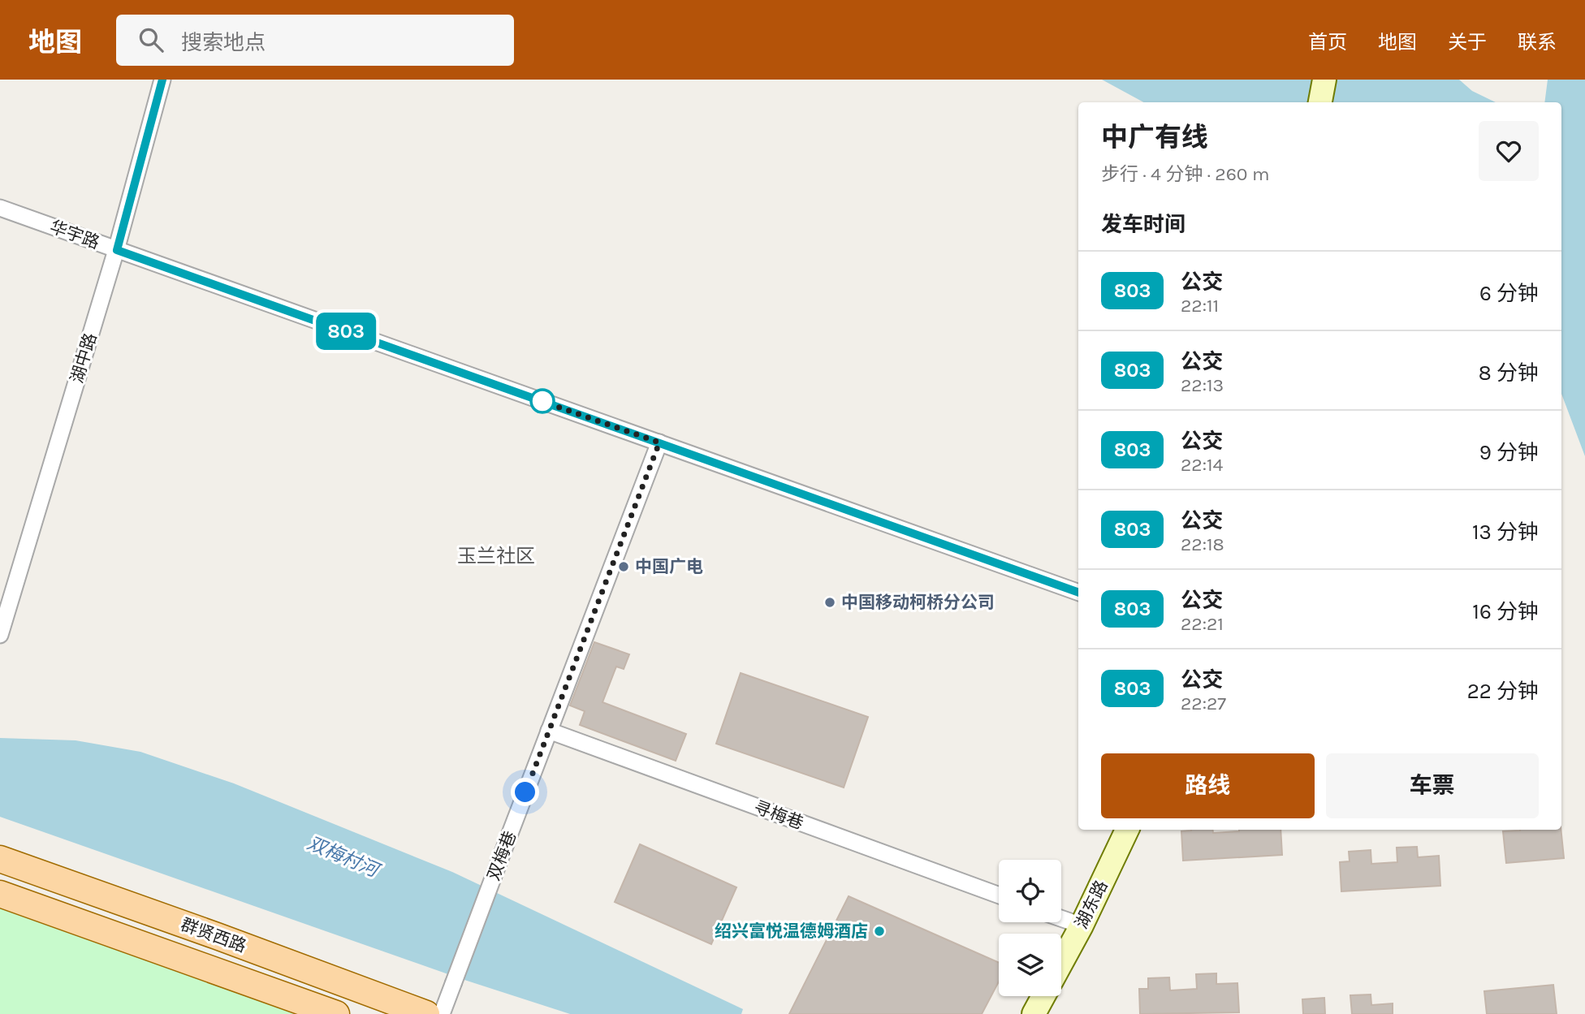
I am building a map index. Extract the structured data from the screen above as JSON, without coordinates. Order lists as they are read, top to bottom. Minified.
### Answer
{"streets":{"main road":["群贤西路"],"street":["华宇路","湖中路","寻梅巷","双梅巷","湖东路"]},"crossings":[["华宇路","湖中路"],["华宇路","双梅巷"],["寻梅巷","双梅巷"]],"districts":["玉兰社区"],"water":["双梅村河"],"places":["中国广电","中国移动柯桥分公司","绍兴富悦温德姆酒店"],"lines":["bus line 803"],"page":{"header":"地图","search":"搜索地点","nav":["首页","地图","关于","联系"],"on_map":"803","heading":[["中广有线","步行 · 4 分钟 · 260 m"],"发车时间"],"list":[{"mark":"803","name":"公交","note":"22:11","value":"6 分钟"},{"mark":"803","name":"公交","note":"22:13","value":"8 分钟"},{"mark":"803","name":"公交","note":"22:14","value":"9 分钟"},{"mark":"803","name":"公交","note":"22:18","value":"13 分钟"},{"mark":"803","name":"公交","note":"22:21","value":"16 分钟"},{"mark":"803","name":"公交","note":"22:27","value":"22 分钟"}],"buttons":["路线","车票"]}}
